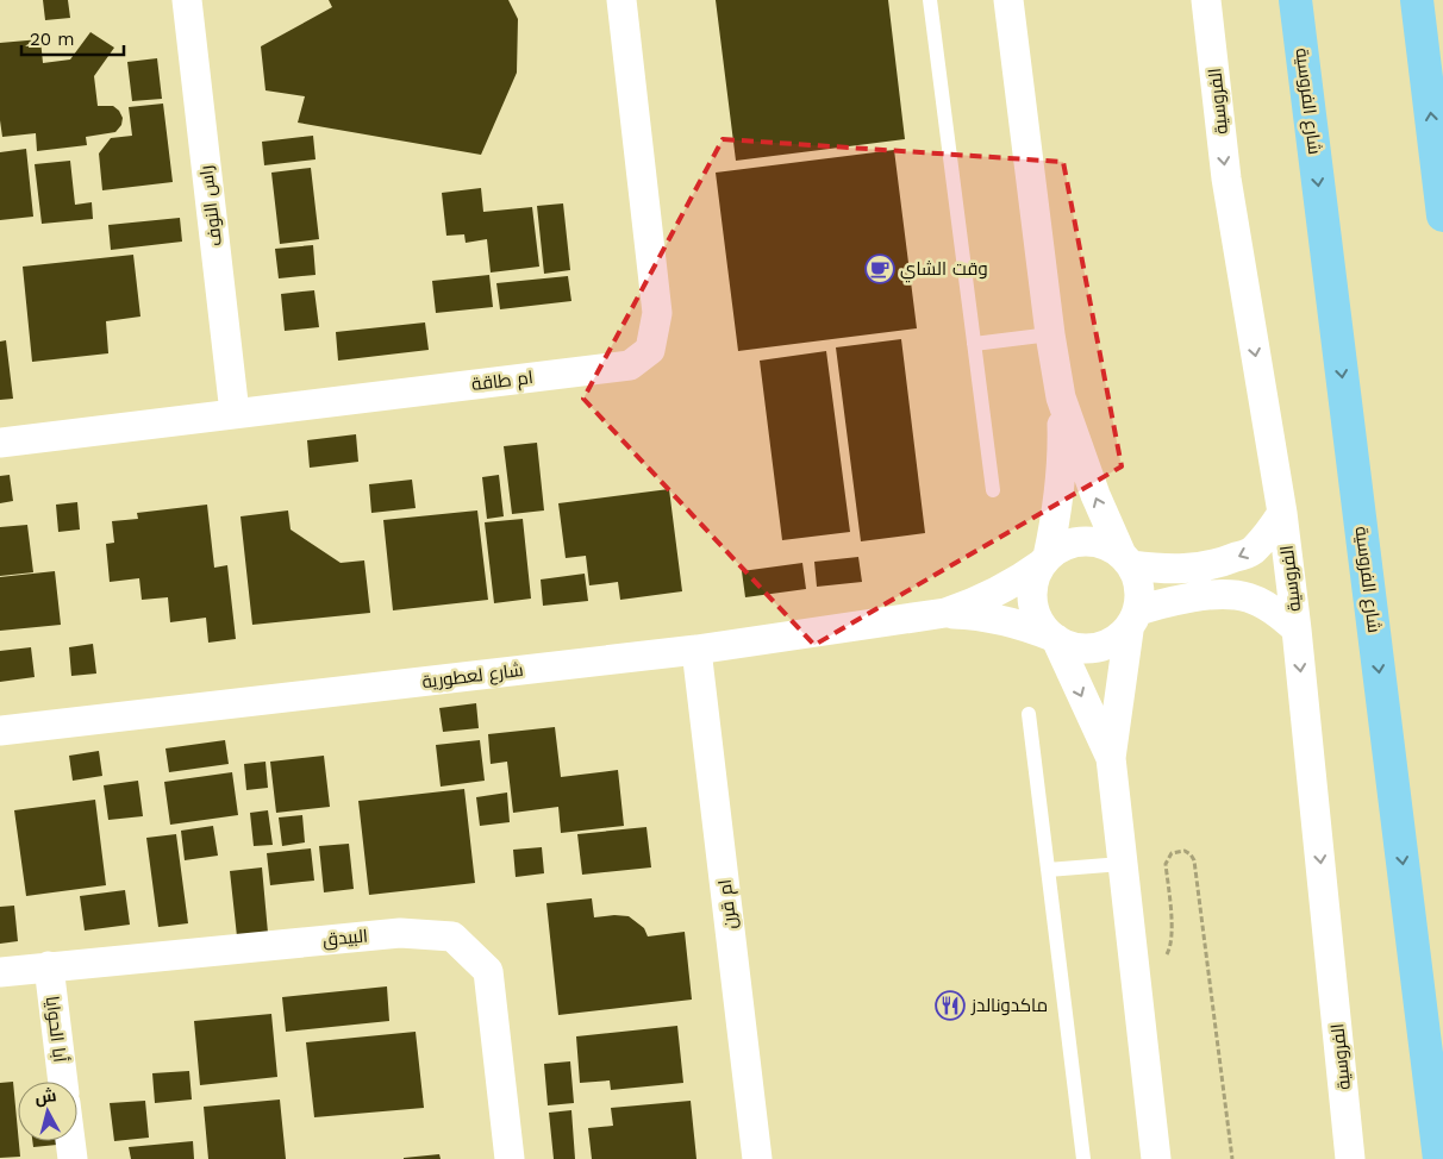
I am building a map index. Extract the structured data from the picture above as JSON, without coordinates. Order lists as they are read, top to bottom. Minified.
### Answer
{"streets":{"highway":["شارع الفروسية"],"street":["الفروسية","راس النوف","ام طاقة","شارع لعطورية","ام قرن","البيدق","أبا الحوايا"]},"crossings":[["راس النوف","ام طاقة"],["شارع لعطورية","ام قرن"],["البيدق","أبا الحوايا"]],"one_way":["شارع الفروسية"],"places":{"cafe":["وقت الشاي"],"restaurant":["ماكدونالدز"]},"scale_bar":"20 m","north":"top"}
